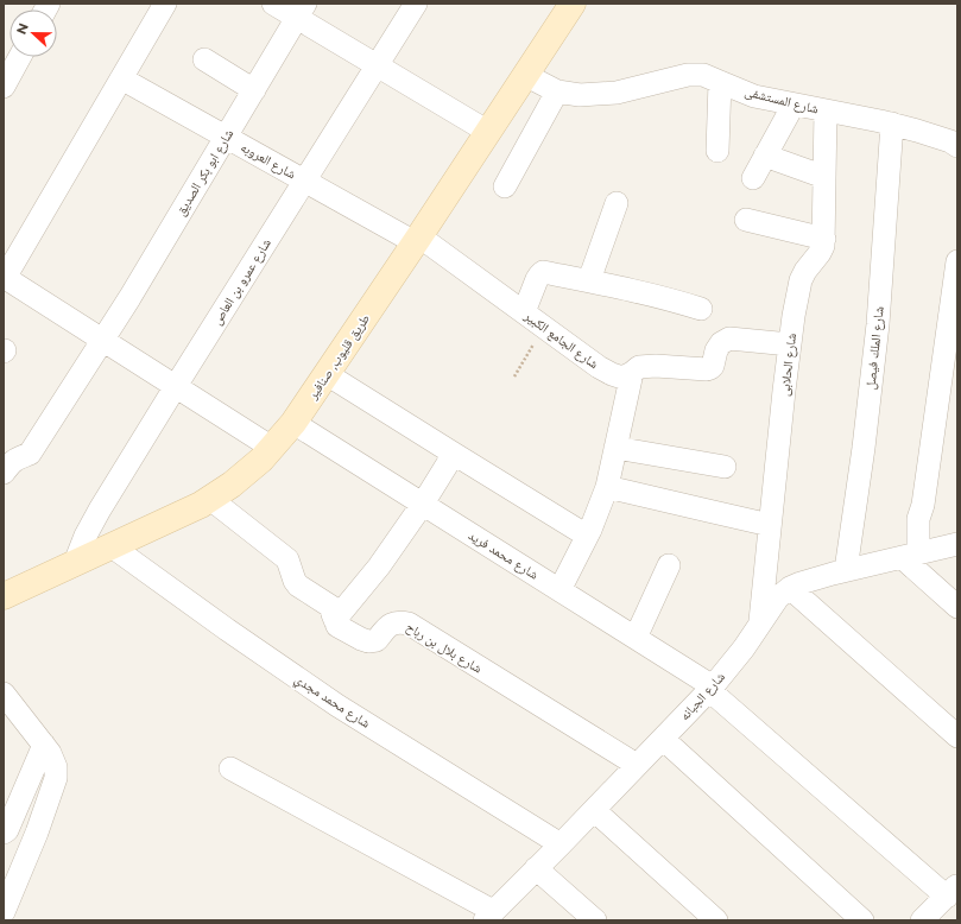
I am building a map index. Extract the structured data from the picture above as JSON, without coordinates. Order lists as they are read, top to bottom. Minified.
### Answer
{"streets":{"street":["شارع المستشفى","شارع العروبه","شارع ابو بكر الصديق","شارع عمرو بن العاص","شارع الجامع الكبير","شارع الملك فيصل","طريق قليوب, صنافير","شارع الحلابى","شارع محمد فريد","شارع بلال بن رباح","شارع الجبانه","شارع محمد مجدي"]},"crossings":[["شارع المستشفى","شارع الملك فيصل"],["شارع المستشفى","طريق قليوب, صنافير"],["شارع المستشفى","شارع الحلابى"],["شارع العروبه","شارع ابو بكر الصديق"],["شارع العروبه","شارع عمرو بن العاص"],["شارع العروبه","شارع الجامع الكبير"],["شارع العروبه","طريق قليوب, صنافير"],["شارع عمرو بن العاص","طريق قليوب, صنافير"],["شارع الجامع الكبير","طريق قليوب, صنافير"],["شارع الجامع الكبير","شارع الحلابى"],["شارع الملك فيصل","شارع الجبانه"],["طريق قليوب, صنافير","شارع محمد فريد"],["طريق قليوب, صنافير","شارع بلال بن رباح"],["طريق قليوب, صنافير","شارع محمد مجدي"],["شارع الحلابى","شارع الجبانه"],["شارع محمد فريد","شارع الجبانه"],["شارع بلال بن رباح","شارع الجبانه"],["شارع الجبانه","شارع محمد مجدي"]],"north":"left"}
